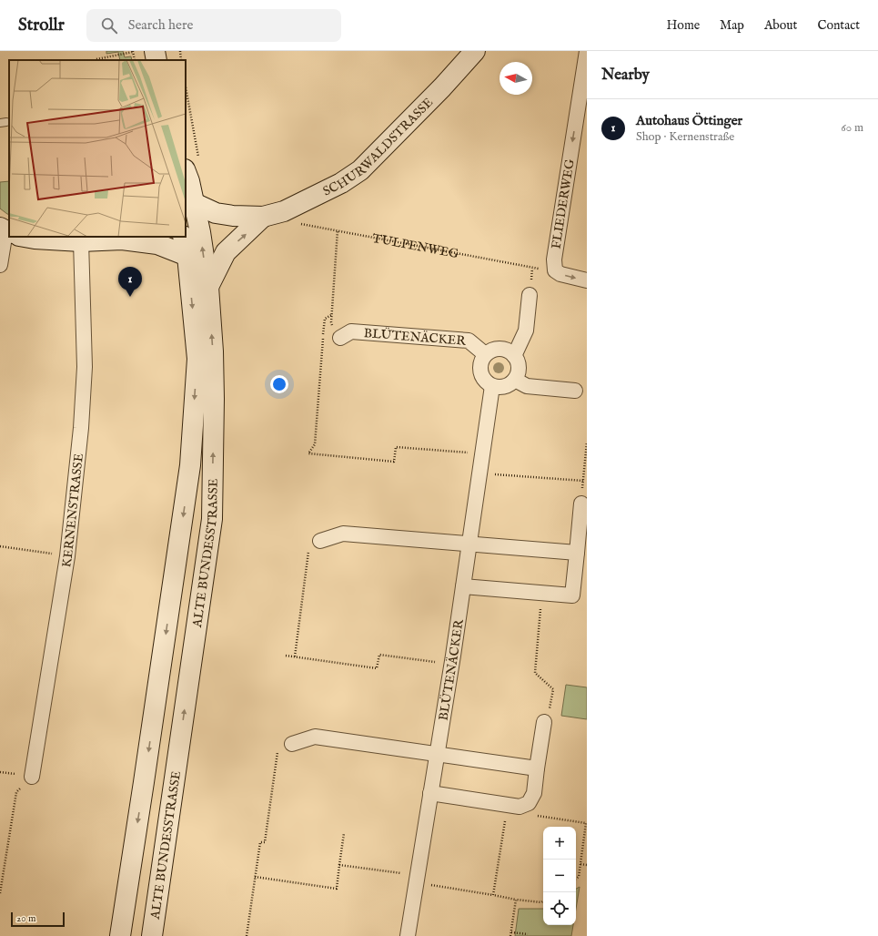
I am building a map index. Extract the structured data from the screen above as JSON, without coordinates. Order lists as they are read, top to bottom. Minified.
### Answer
{"streets":{"main road":["SCHURWALDSTRASSE","ALTE BUNDESSTRASSE"],"street":["FLIEDERWEG","BLÜTENÄCKER","KERNENSTRASSE"],"path":["TULPENWEG"]},"crossings":[["SCHURWALDSTRASSE","ALTE BUNDESSTRASSE"],["FLIEDERWEG","TULPENWEG"]],"one_way":["FLIEDERWEG"],"scale_bar":"20 m","north":"left","page":{"header":"Strollr","search":"Search here","nav":["Home","Map","About","Contact"],"heading":"Nearby","list":[{"mark":"1","name":"Autohaus Öttinger","note":"Shop · Kernenstraße","value":"60 m"}],"pins":"1","map_buttons":["+","−"],"scale":"20 m"}}
